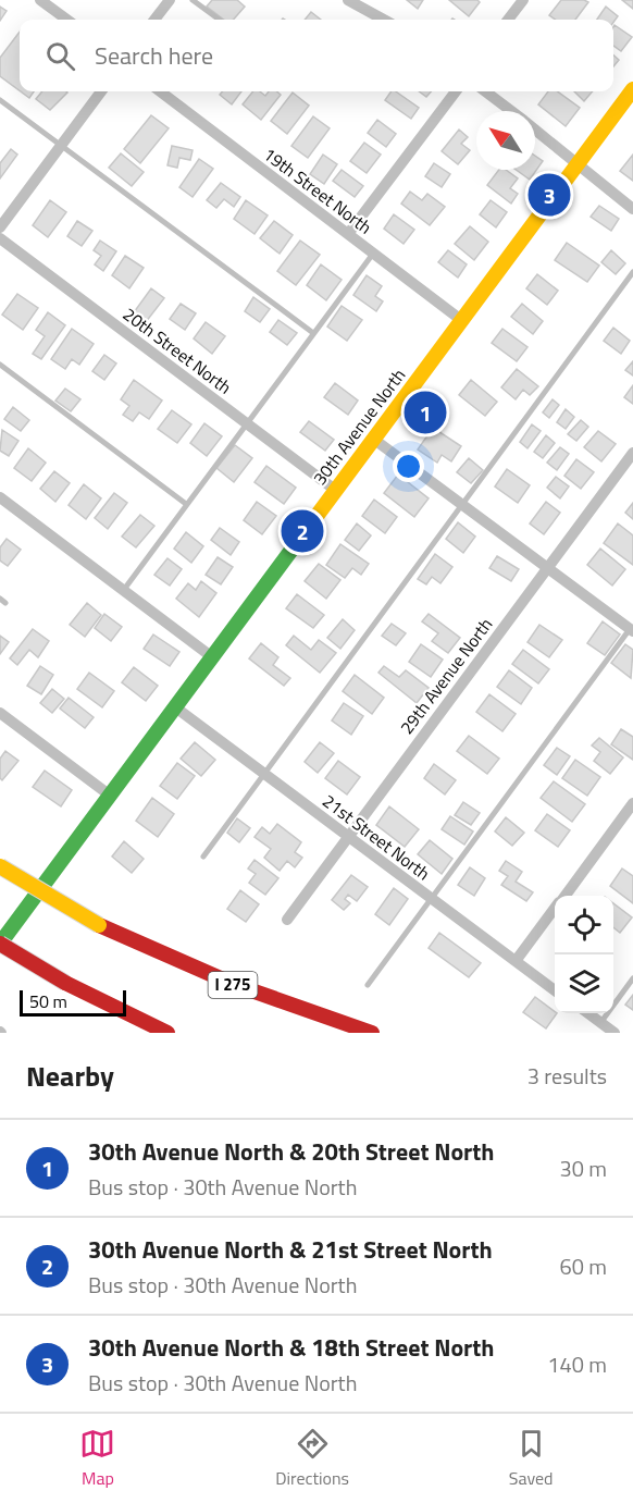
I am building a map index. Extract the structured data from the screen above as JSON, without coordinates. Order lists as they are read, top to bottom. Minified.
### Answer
{"streets":{"main road":["30th Avenue North","I 275"],"street":["19th Street North","20th Street North","29th Avenue North","21st Street North"]},"crossings":[["19th Street North","30th Avenue North"],["20th Street North","30th Avenue North"],["30th Avenue North","21st Street North"],["29th Avenue North","21st Street North"]],"scale_bar":"50 m","north":"top left","page":{"search":"Search here","pins":["3","1","2"],"scale":"50 m","heading":["Nearby","3 results"],"list":[{"mark":"1","name":"30th Avenue North & 20th Street North","note":"Bus stop · 30th Avenue North","value":"30 m"},{"mark":"2","name":"30th Avenue North & 21st Street North","note":"Bus stop · 30th Avenue North","value":"60 m"},{"mark":"3","name":"30th Avenue North & 18th Street North","note":"Bus stop · 30th Avenue North","value":"140 m"}],"nav":["Map","Directions","Saved"]}}
